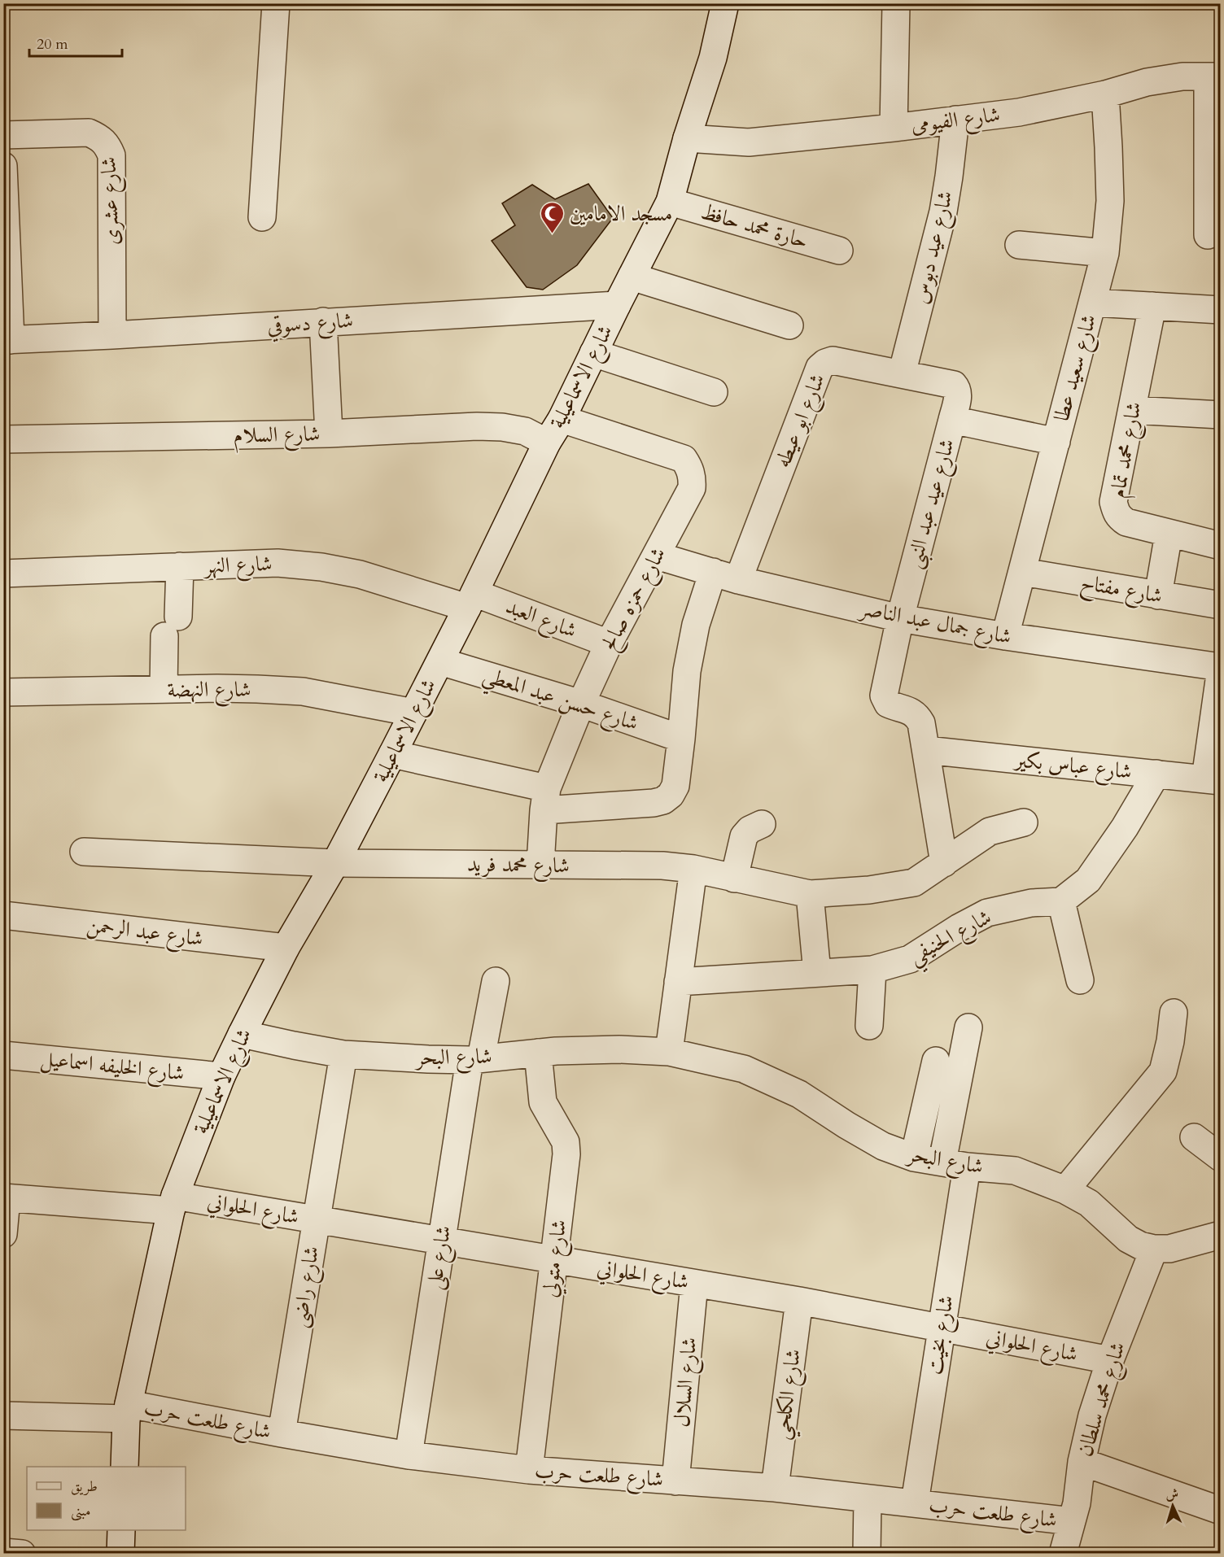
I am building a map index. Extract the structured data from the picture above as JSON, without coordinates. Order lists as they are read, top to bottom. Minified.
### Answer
{"streets":{"street":["شارع الفيومى","شارع عشرى","حارة محمد حافظ","شارع عيد دبوس","شارع دسوقي","شارع سعيد عطا","شارع الاسماعيلية","شارع ابو عيطه","شارع السلام","شارع محمد تمام","شارع عيد عبد النبى","شارع النهر","شارع مفتاح","شارع حمزه صالح","شارع العبد","شارع جمال عبد الناصر","شارع النهضة","شارع حسن عبد المعطي","شارع عباس بكير","شارع محمد فريد","شارع عبد الرحمن","شارع الحنيفي","شارع البحر","شارع الخليفه اسماعيل","شارع الحلواني","شارع على","شارع متولي","شارع راضى","شارع بخيت","شارع السلال","شارع الكلحي","شارع محمد سلطان","شارع طلعت حرب"]},"crossings":[["شارع الفيومى","شارع عيد دبوس"],["شارع الفيومى","شارع سعيد عطا"],["شارع الفيومى","شارع الاسماعيلية"],["شارع عشرى","شارع دسوقي"],["حارة محمد حافظ","شارع الاسماعيلية"],["شارع عيد دبوس","شارع ابو عيطه"],["شارع دسوقي","شارع الاسماعيلية"],["شارع سعيد عطا","شارع مفتاح"],["شارع سعيد عطا","شارع جمال عبد الناصر"],["شارع الاسماعيلية","شارع السلام"],["شارع الاسماعيلية","شارع النهر"],["شارع الاسماعيلية","شارع حمزه صالح"],["شارع الاسماعيلية","شارع العبد"],["شارع الاسماعيلية","شارع النهضة"],["شارع الاسماعيلية","شارع حسن عبد المعطي"],["شارع الاسماعيلية","شارع محمد فريد"],["شارع الاسماعيلية","شارع عبد الرحمن"],["شارع الاسماعيلية","شارع البحر"],["شارع الاسماعيلية","شارع الخليفه اسماعيل"],["شارع الاسماعيلية","شارع الحلواني"],["شارع الاسماعيلية","شارع طلعت حرب"],["شارع ابو عيطه","شارع عيد عبد النبى"],["شارع ابو عيطه","شارع جمال عبد الناصر"],["شارع عيد عبد النبى","شارع جمال عبد الناصر"],["شارع عيد عبد النبى","شارع عباس بكير"],["شارع النهر","شارع العبد"],["شارع حمزه صالح","شارع العبد"],["شارع حمزه صالح","شارع جمال عبد الناصر"],["شارع حمزه صالح","شارع حسن عبد المعطي"],["شارع حمزه صالح","شارع محمد فريد"],["شارع البحر","شارع على"],["شارع البحر","شارع متولي"],["شارع البحر","شارع راضى"],["شارع البحر","شارع بخيت"],["شارع البحر","شارع محمد سلطان"],["شارع الحلواني","شارع على"],["شارع الحلواني","شارع متولي"],["شارع الحلواني","شارع راضى"],["شارع الحلواني","شارع بخيت"],["شارع الحلواني","شارع السلال"],["شارع الحلواني","شارع الكلحي"],["شارع الحلواني","شارع محمد سلطان"],["شارع على","شارع طلعت حرب"],["شارع متولي","شارع طلعت حرب"],["شارع راضى","شارع طلعت حرب"],["شارع بخيت","شارع طلعت حرب"],["شارع السلال","شارع طلعت حرب"],["شارع الكلحي","شارع طلعت حرب"],["شارع محمد سلطان","شارع طلعت حرب"]],"places":{"mosque":["مسجد الامامين"]},"legend":["طريق","مبنى"],"scale_bar":"20 m","north":"top"}
